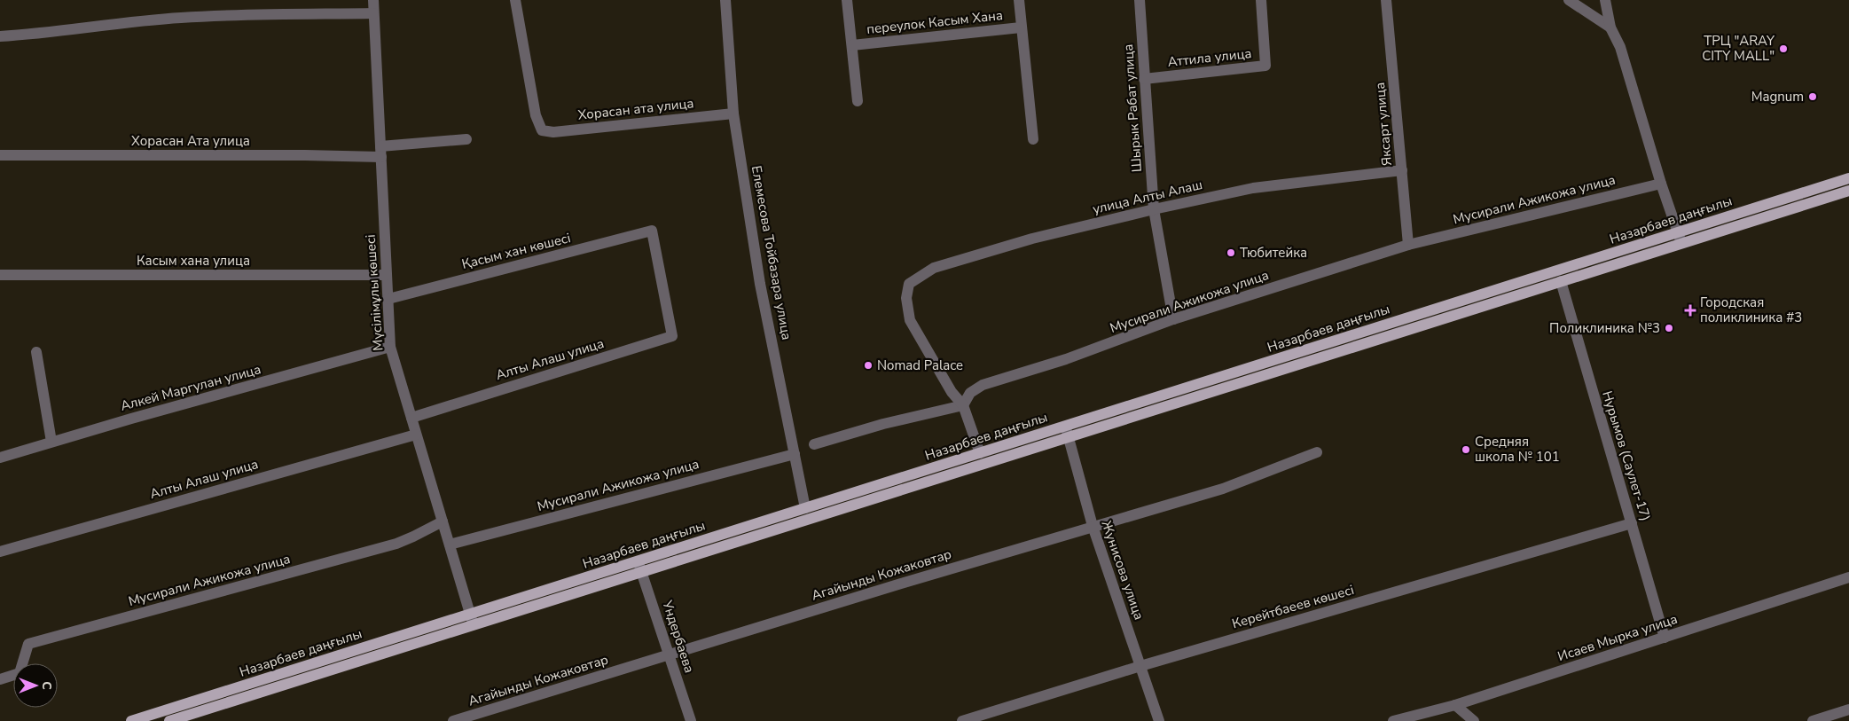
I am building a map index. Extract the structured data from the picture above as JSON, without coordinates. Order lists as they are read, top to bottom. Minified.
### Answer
{"streets":{"main road":["Назарбаев даңғылы"],"street":["переулок Касым Хана","Аттила улица","Шырык Рабат улица","Хорасан ата улица","Яксарт улица","Хорасан Ата улица","улица Алты Алаш","Мусирали Ажикожа улица","Қасым хан көшесі","Елемесова Тойбазара улица","Касым хана улица","Мүсілімұлы көшесі","Алты Алаш улица","Алкей Маргулан улица","Нурымов (Саулет-17)","Жунисова улица","Агайынды Кожаковтар","Керейтбаеев көшесі","Ундербаева","Исаев Мырка улица"]},"crossings":[["Аттила улица","Шырык Рабат улица"],["Шырык Рабат улица","улица Алты Алаш"],["Шырык Рабат улица","Мусирали Ажикожа улица"],["Хорасан ата улица","Елемесова Тойбазара улица"],["Яксарт улица","улица Алты Алаш"],["Яксарт улица","Мусирали Ажикожа улица"],["Хорасан Ата улица","Мүсілімұлы көшесі"],["улица Алты Алаш","Мусирали Ажикожа улица"],["Мусирали Ажикожа улица","Елемесова Тойбазара улица"],["Мусирали Ажикожа улица","Мүсілімұлы көшесі"],["Назарбаев даңғылы","Елемесова Тойбазара улица"],["Назарбаев даңғылы","Мүсілімұлы көшесі"],["Назарбаев даңғылы","Нурымов (Саулет-17)"],["Назарбаев даңғылы","Жунисова улица"],["Назарбаев даңғылы","Ундербаева"],["Қасым хан көшесі","Мүсілімұлы көшесі"],["Қасым хан көшесі","Алты Алаш улица"],["Касым хана улица","Мүсілімұлы көшесі"],["Мүсілімұлы көшесі","Алты Алаш улица"],["Мүсілімұлы көшесі","Алкей Маргулан улица"],["Нурымов (Саулет-17)","Керейтбаеев көшесі"],["Нурымов (Саулет-17)","Исаев Мырка улица"],["Жунисова улица","Агайынды Кожаковтар"],["Жунисова улица","Керейтбаеев көшесі"],["Агайынды Кожаковтар","Ундербаева"]],"places":{"other":["ТРЦ \"ARAY CITY MALL\"","Magnum","Тюбитейка","Поликлиника №3","Nomad Palace","Средняя школа № 101"],"health":["Городская поликлиника #3"]},"north":"right"}
